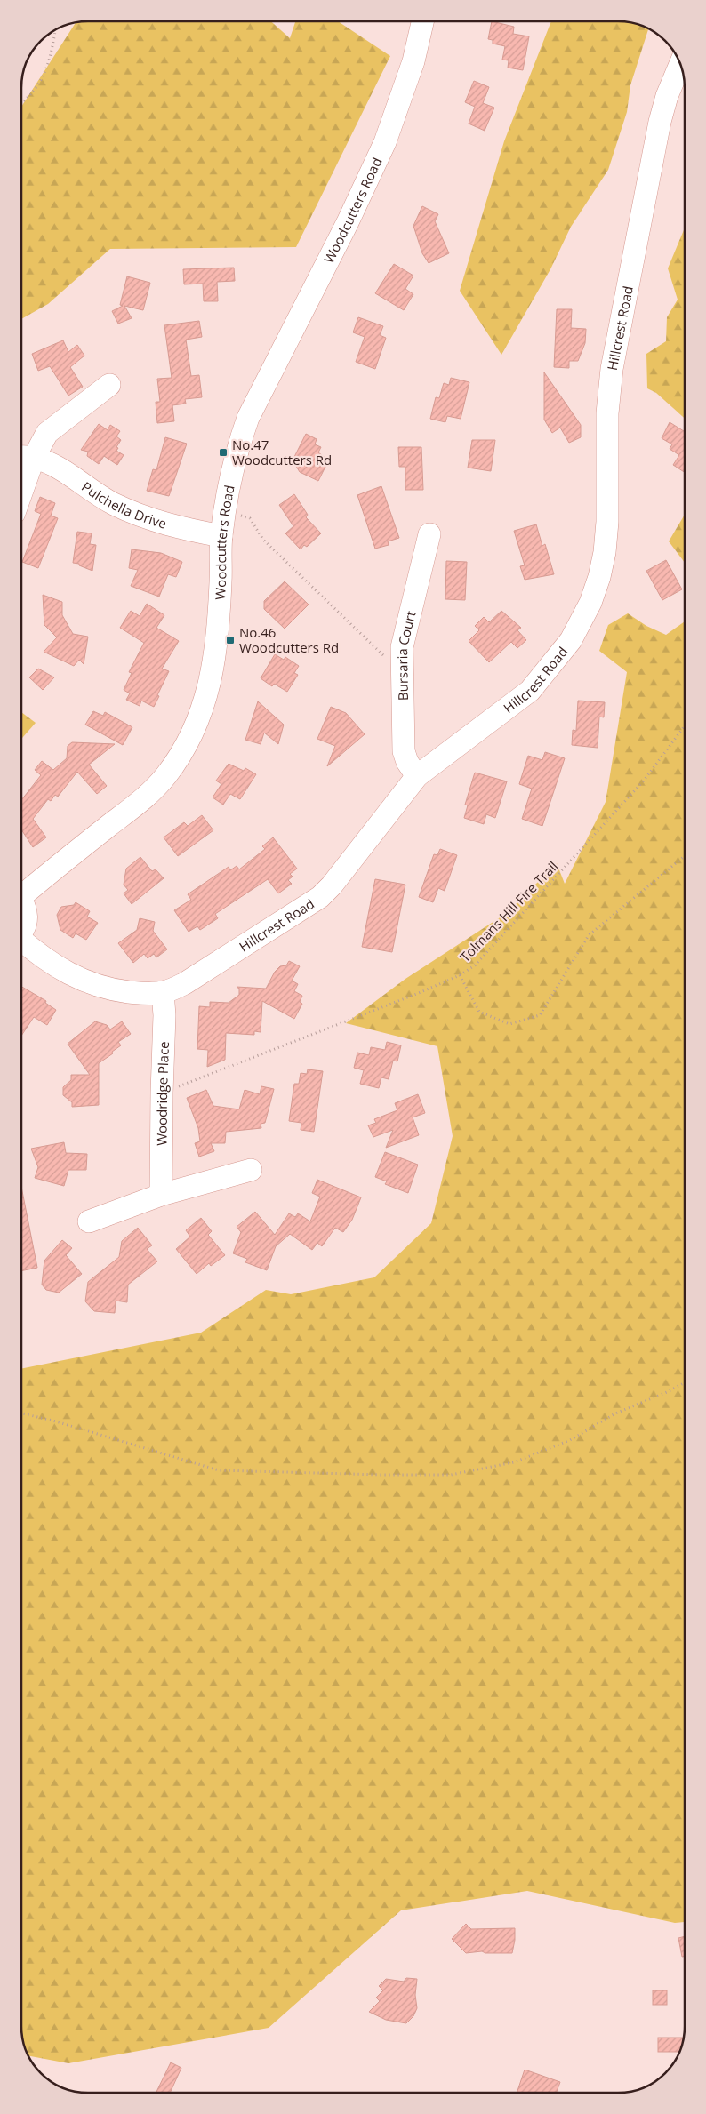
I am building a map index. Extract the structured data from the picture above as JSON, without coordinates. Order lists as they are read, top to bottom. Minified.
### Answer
{"streets":{"street":["Woodcutters Road","Hillcrest Road","Pulchella Drive","Bursaria Court","Woodridge Place"],"path":["Tolmans Hill Fire Trail"]},"crossings":[["Woodcutters Road","Pulchella Drive"],["Hillcrest Road","Bursaria Court"],["Hillcrest Road","Woodridge Place"],["Tolmans Hill Fire Trail","Woodridge Place"]],"places":{"transit":["No.47 Woodcutters Rd","No.46 Woodcutters Rd"]}}
